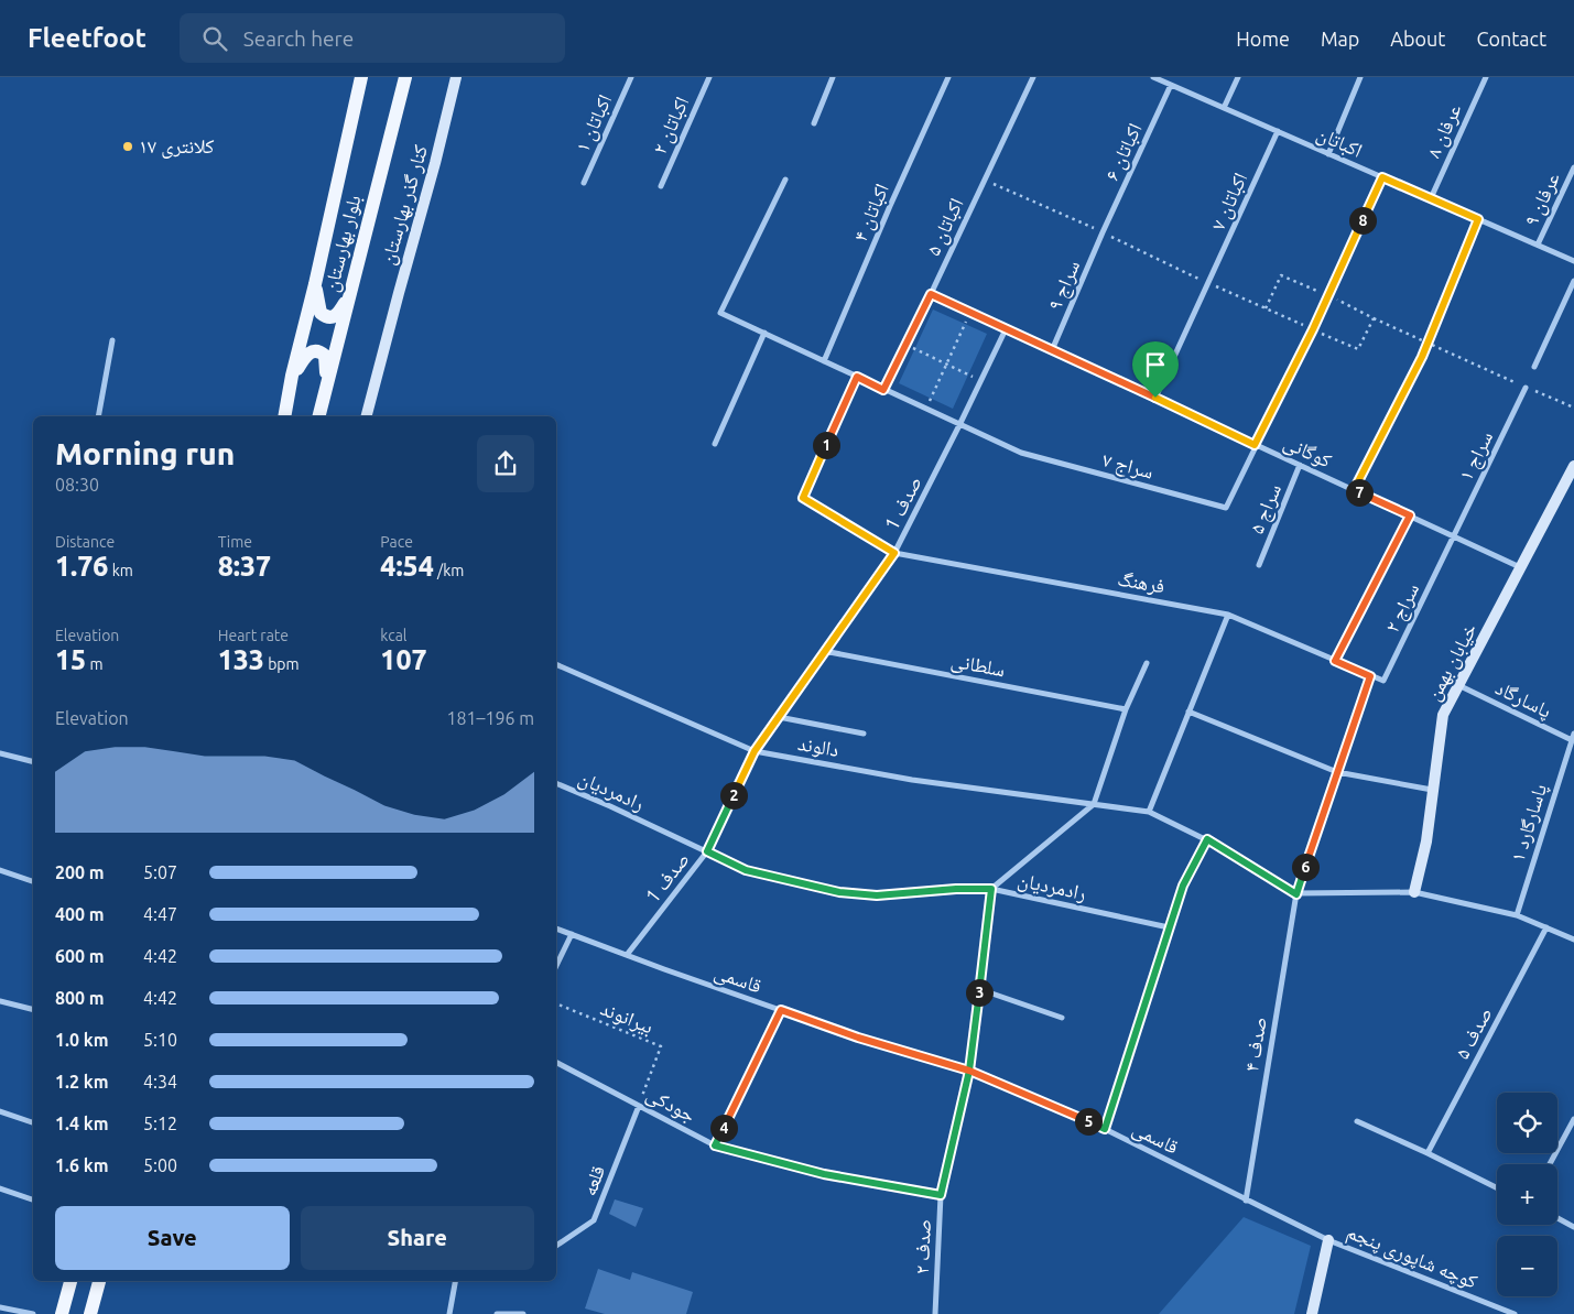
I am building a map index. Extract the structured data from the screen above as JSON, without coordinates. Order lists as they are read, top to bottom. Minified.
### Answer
{"streets":{"main road":["بلوار بهارستان"],"street":["اکباتان ۱","اکباتان ۲","عرفان ۸","اکباتان","اکباتان ۶","عرفان ۹","اکباتان ۷","کنار گذر بهارستان","اکباتان ۴","اکباتان ۵","سراج ۹","کوگانی","سراج ۱","سراج ۷","صدف 1","سراج ۵","فرهنگ","سراج ۲","خیابان بهمن","سلطانی","پاسارگاد","دالوند","رادمردیان","پاسارگارد ۱","قاسمی","صدف ۵","صدف ۴","جودکی","قلعه","صدف ۲","کوچه شاپوری پنجم"],"path":["بیرانوند"]},"crossings":[["عرفان ۸","اکباتان"],["اکباتان","اکباتان ۶"],["اکباتان","عرفان ۹"],["اکباتان","اکباتان ۷"],["اکباتان ۶","سراج ۹"],["اکباتان ۷","کوگانی"],["اکباتان ۵","کوگانی"],["سراج ۹","کوگانی"],["کوگانی","سراج ۱"],["کوگانی","سراج ۷"],["کوگانی","صدف 1"],["کوگانی","سراج ۵"],["کوگانی","سراج ۲"],["کوگانی","خیابان بهمن"],["سراج ۱","سراج ۲"],["سراج ۷","صدف 1"],["صدف 1","فرهنگ"],["صدف 1","سلطانی"],["صدف 1","دالوند"],["صدف 1","رادمردیان"],["صدف 1","قاسمی"],["فرهنگ","سراج ۲"],["فرهنگ","صدف ۴"],["سراج ۲","صدف ۴"],["خیابان بهمن","پاسارگاد"],["پاسارگاد","پاسارگارد ۱"],["دالوند","صدف ۴"],["رادمردیان","صدف ۲"],["قاسمی","صدف ۴"],["قاسمی","صدف ۲"],["قاسمی","کوچه شاپوری پنجم"],["بیرانوند","جودکی"],["بیرانوند","قلعه"],["جودکی","قلعه"],["جودکی","صدف ۲"]],"places":["کلانتری ۱۷"],"page":{"header":"Fleetfoot","search":"Search here","nav":["Home","Map","About","Contact"],"pins":["8","1","7","2","6","3","5","4"],"heading":["Morning run","08:30"],"stats":[["Distance","1.76 km"],["Time","8:37"],["Pace","4:54 /km"],["Elevation","15 m"],["Heart rate","133 bpm"],["kcal","107"]],"chart":["Elevation","181–196 m"],"list":[{"name":"200 m","note":"5:07"},{"name":"400 m","note":"4:47"},{"name":"600 m","note":"4:42"},{"name":"800 m","note":"4:42"},{"name":"1.0 km","note":"5:10"},{"name":"1.2 km","note":"4:34"},{"name":"1.4 km","note":"5:12"},{"name":"1.6 km","note":"5:00"}],"map_buttons":["+","−"],"buttons":["Save","Share"]}}
